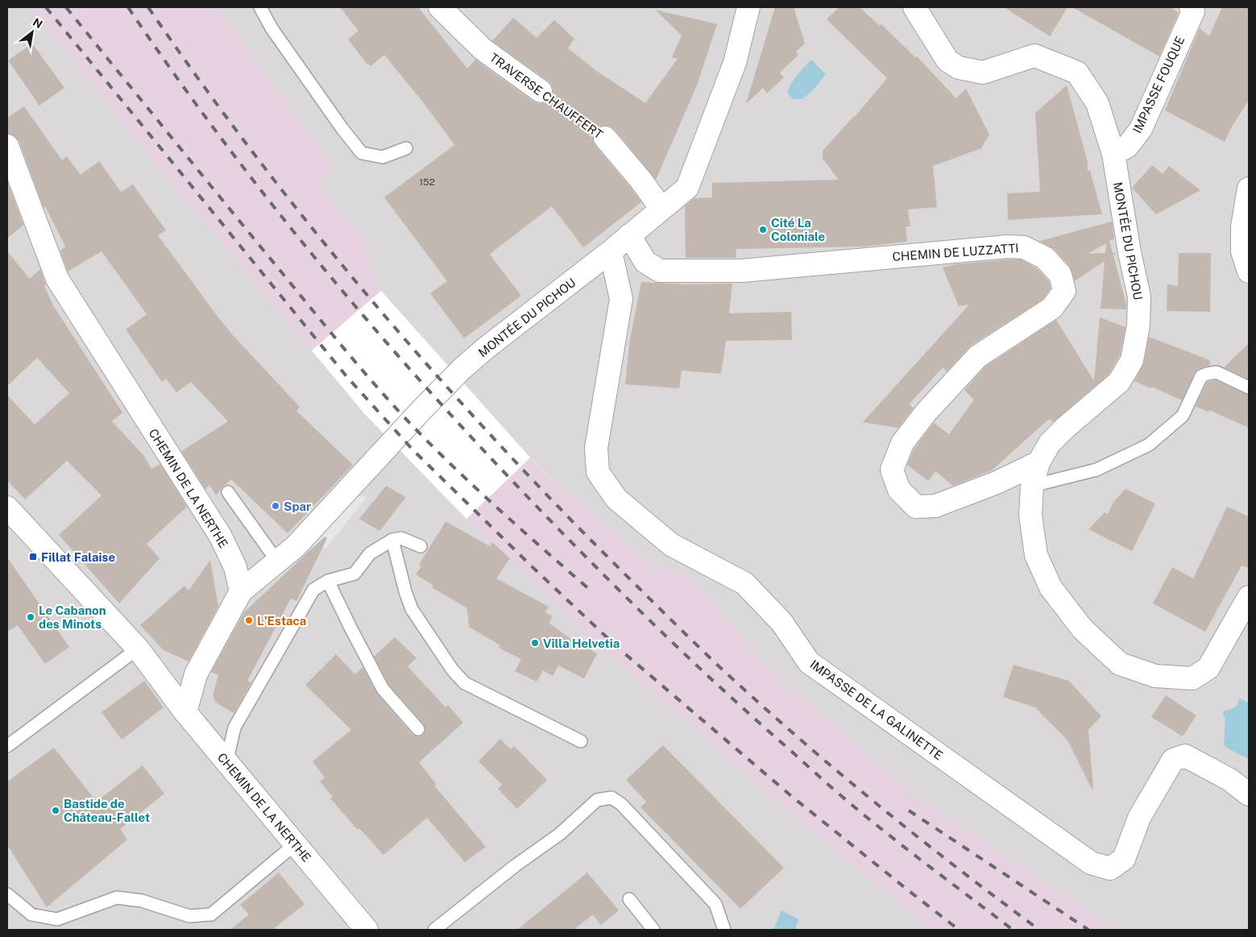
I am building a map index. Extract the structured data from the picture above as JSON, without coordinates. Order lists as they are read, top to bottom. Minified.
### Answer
{"streets":{"street":["IMPASSE FOUQUE","TRAVERSE CHAUFFERT","MONTÉE DU PICHOU","CHEMIN DE LUZZATTI","CHEMIN DE LA NERTHE","IMPASSE DE LA GALINETTE"]},"crossings":[["IMPASSE FOUQUE","MONTÉE DU PICHOU"],["TRAVERSE CHAUFFERT","MONTÉE DU PICHOU"],["MONTÉE DU PICHOU","CHEMIN DE LUZZATTI"],["MONTÉE DU PICHOU","CHEMIN DE LA NERTHE"],["MONTÉE DU PICHOU","IMPASSE DE LA GALINETTE"]],"places":{"other":["Cité La Coloniale","Spar","Le Cabanon des Minots","L'Estaca","Villa Helvetia","Bastide de Château-Fallet"],"transit":["Fillat Falaise"]},"house_numbers":["152"],"north":"top right"}
